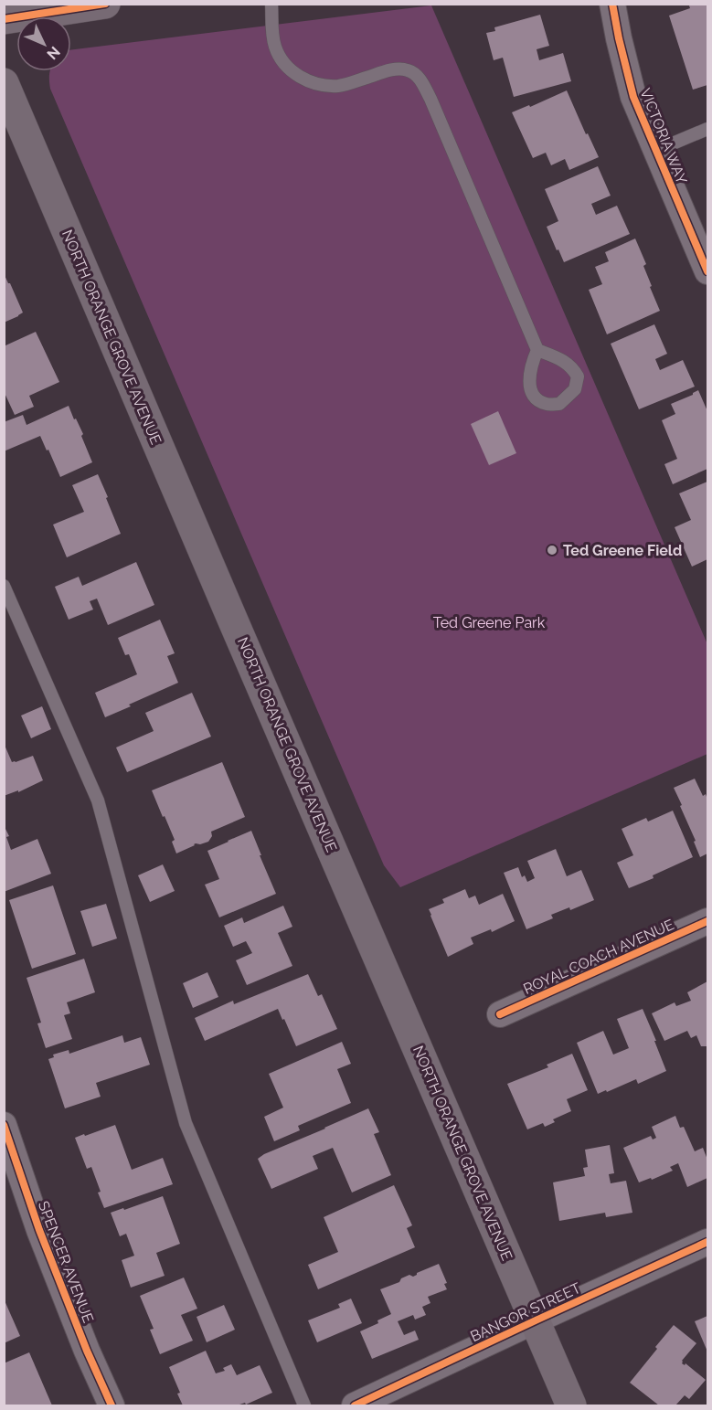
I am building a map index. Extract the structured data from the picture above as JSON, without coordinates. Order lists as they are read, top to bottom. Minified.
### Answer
{"streets":{"main road":["NORTH ORANGE GROVE AVENUE"],"street":["VICTORIA WAY","ROYAL COACH AVENUE","SPENCER AVENUE","BANGOR STREET"]},"crossings":[["NORTH ORANGE GROVE AVENUE","BANGOR STREET"]],"parks":["Ted Greene Park"],"places":["Ted Greene Field"],"north":"bottom right"}
